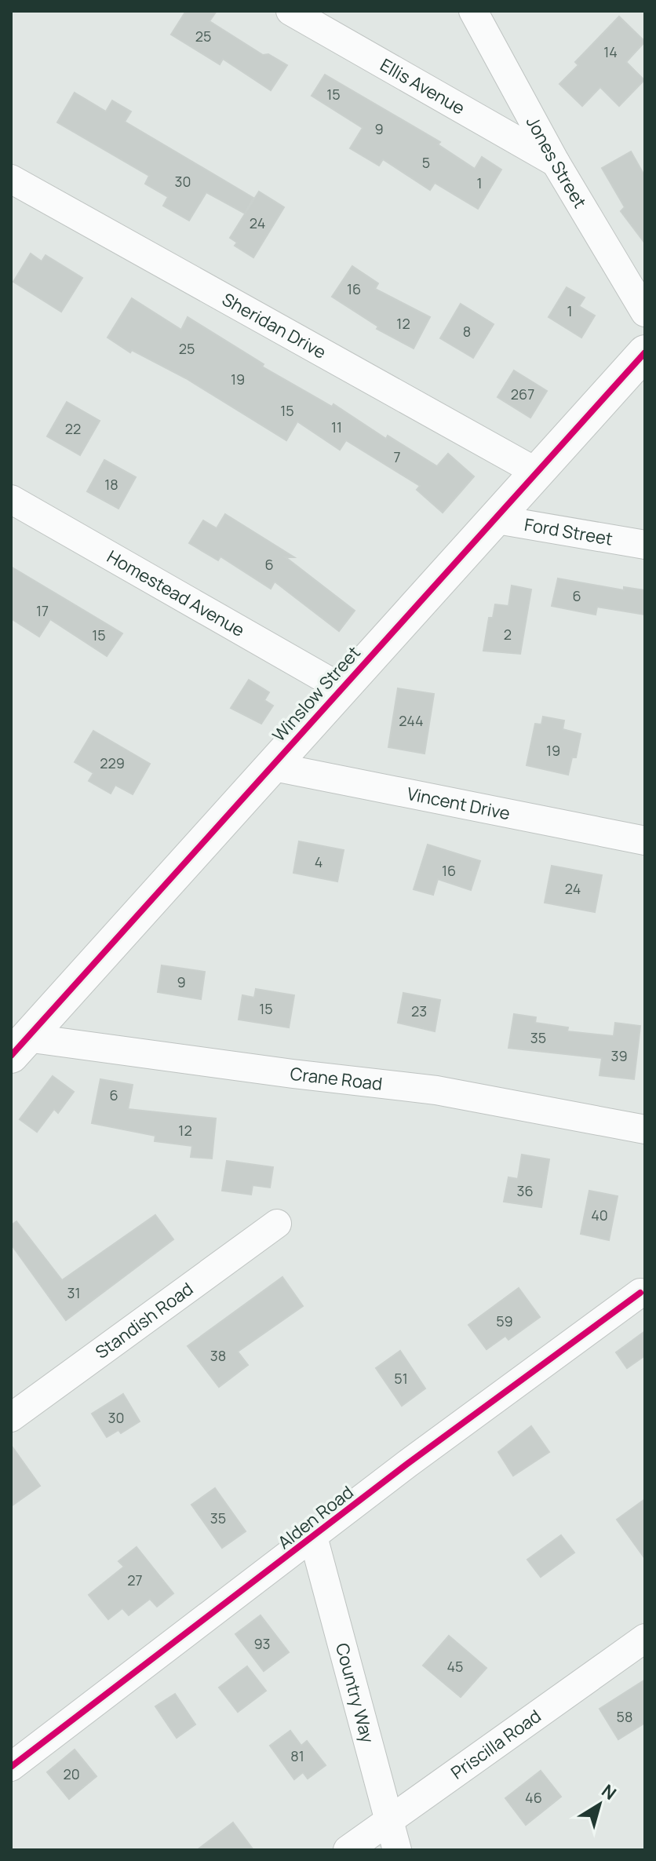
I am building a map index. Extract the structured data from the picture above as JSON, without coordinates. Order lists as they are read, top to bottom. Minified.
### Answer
{"streets":{"street":["Ellis Avenue","Jones Street","Sheridan Drive","Ford Street","Homestead Avenue","Winslow Street","Vincent Drive","Crane Road","Standish Road","Alden Road","Country Way","Priscilla Road"]},"crossings":[["Ellis Avenue","Jones Street"],["Sheridan Drive","Winslow Street"],["Ford Street","Winslow Street"],["Homestead Avenue","Winslow Street"],["Winslow Street","Vincent Drive"],["Winslow Street","Crane Road"],["Alden Road","Country Way"],["Country Way","Priscilla Road"]],"house_numbers":["25","14","15","9","5","30","1","24","16","1","12","8","25","19","267","15","11","22","7","18","6","6","17","2","15","244","19","229","4","16","24","9","15","23","35","39","6","12","36","40","31","59","38","51","30","35","27","93","45","58","81","20","46"],"north":"top right"}
